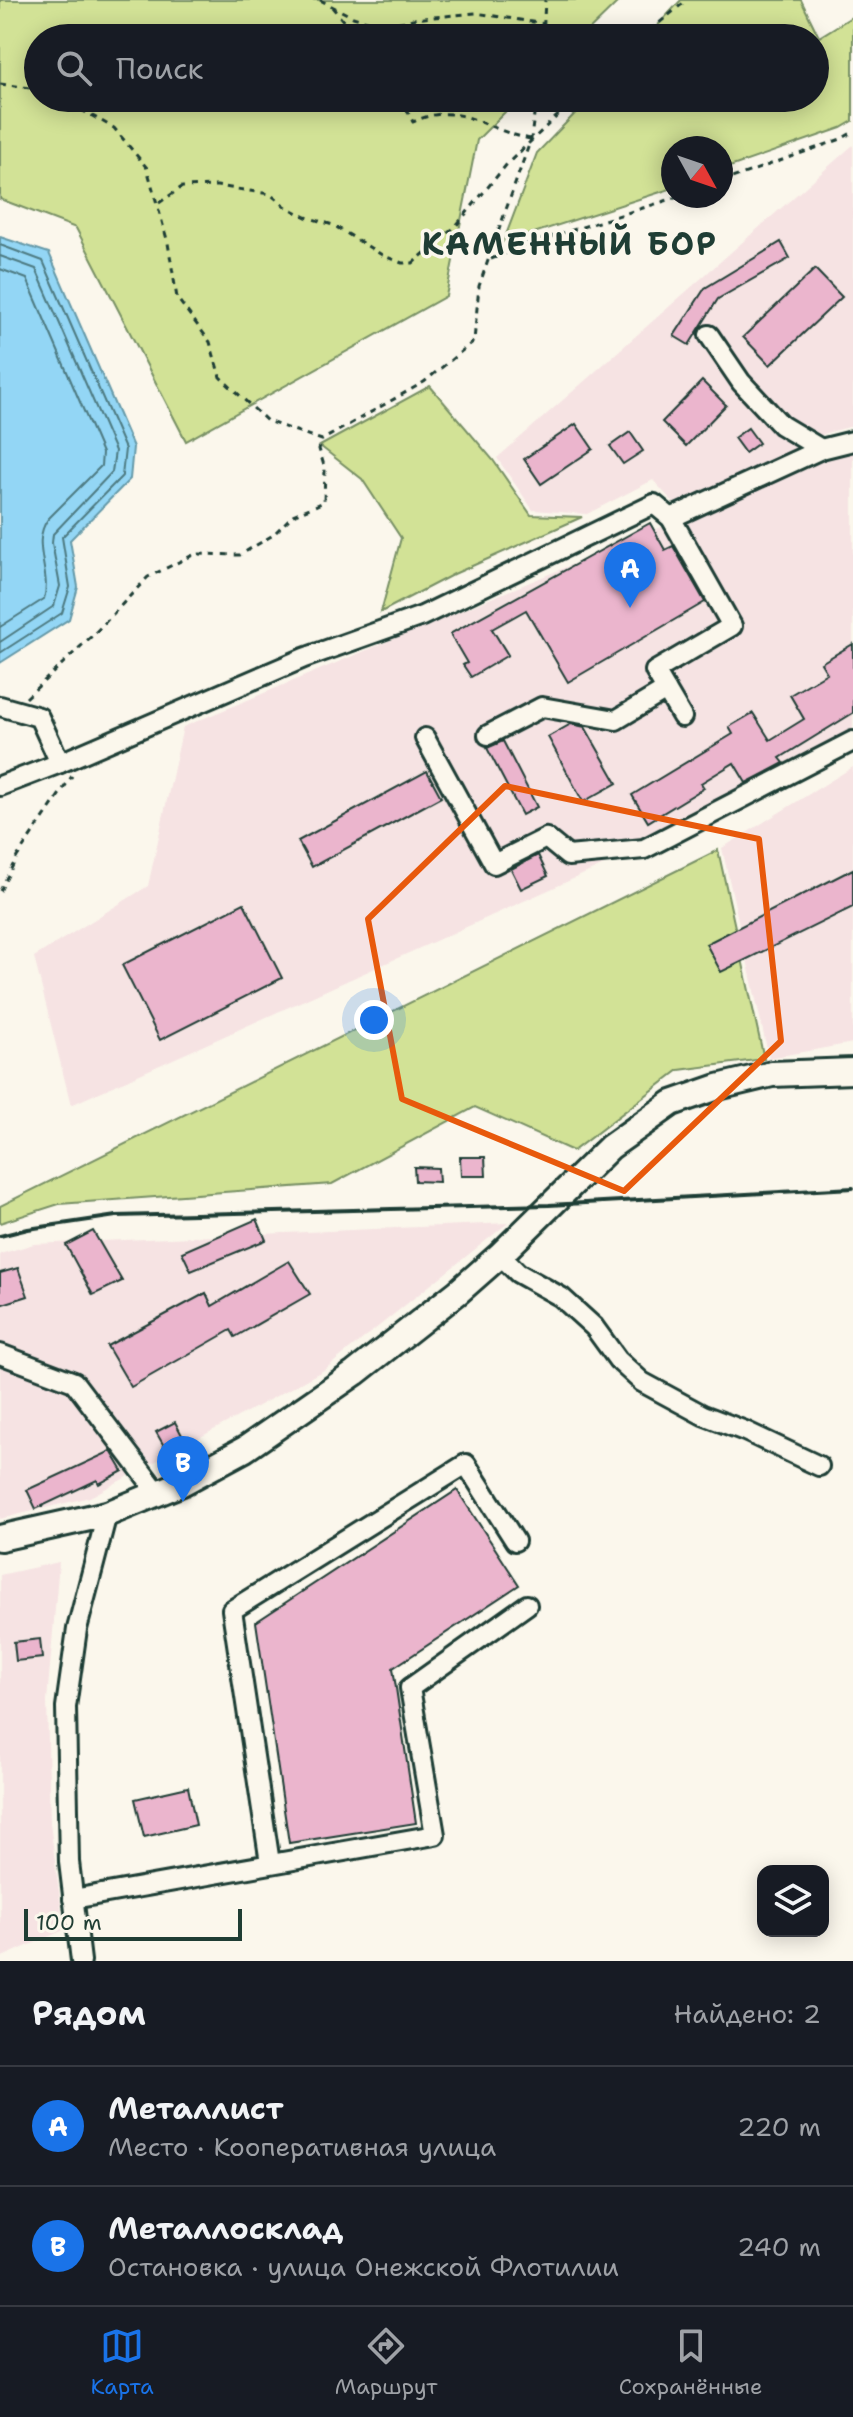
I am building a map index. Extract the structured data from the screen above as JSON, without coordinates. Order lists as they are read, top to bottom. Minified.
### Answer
{"districts":["КАМЕННЫЙ БОР"],"scale_bar":"100 m","north":"bottom right","page":{"search":"Поиск","pins":["A","B"],"scale":"100 m","heading":["Рядом","Найдено: 2"],"list":[{"mark":"A","name":"Металлист","note":"Место · Кооперативная улица","value":"220 m"},{"mark":"B","name":"Металлосклад","note":"Остановка · улица Онежской Флотилии","value":"240 m"}],"nav":["Карта","Маршрут","Сохранённые"]}}
